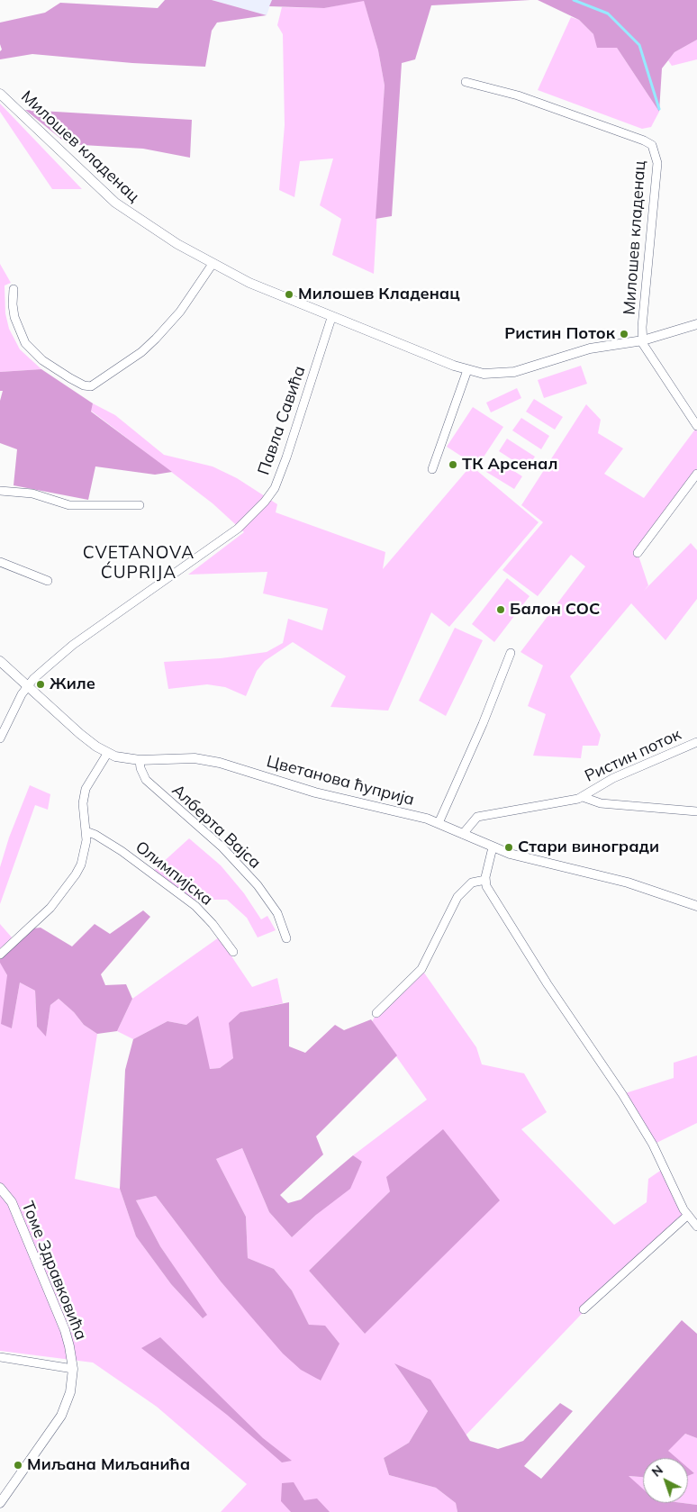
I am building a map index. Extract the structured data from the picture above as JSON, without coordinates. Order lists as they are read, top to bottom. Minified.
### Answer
{"streets":{"street":["Милошев кладенац","Павла Савића","Ристин поток","Цветанова ћуприја","Алберта Вајса","Олимпијска","Томе Здравковића"]},"crossings":[["Милошев кладенац","Павла Савића"],["Павла Савића","Цветанова ћуприја"],["Ристин поток","Цветанова ћуприја"],["Цветанова ћуприја","Алберта Вајса"]],"districts":["CVETANOVA ĆUPRIJA"],"places":["Милошев Кладенац","Ристин Поток","ТК Арсенал","Балон СОС","Жиле","Стари виногради","Миљана Миљанића"],"north":"top left"}
